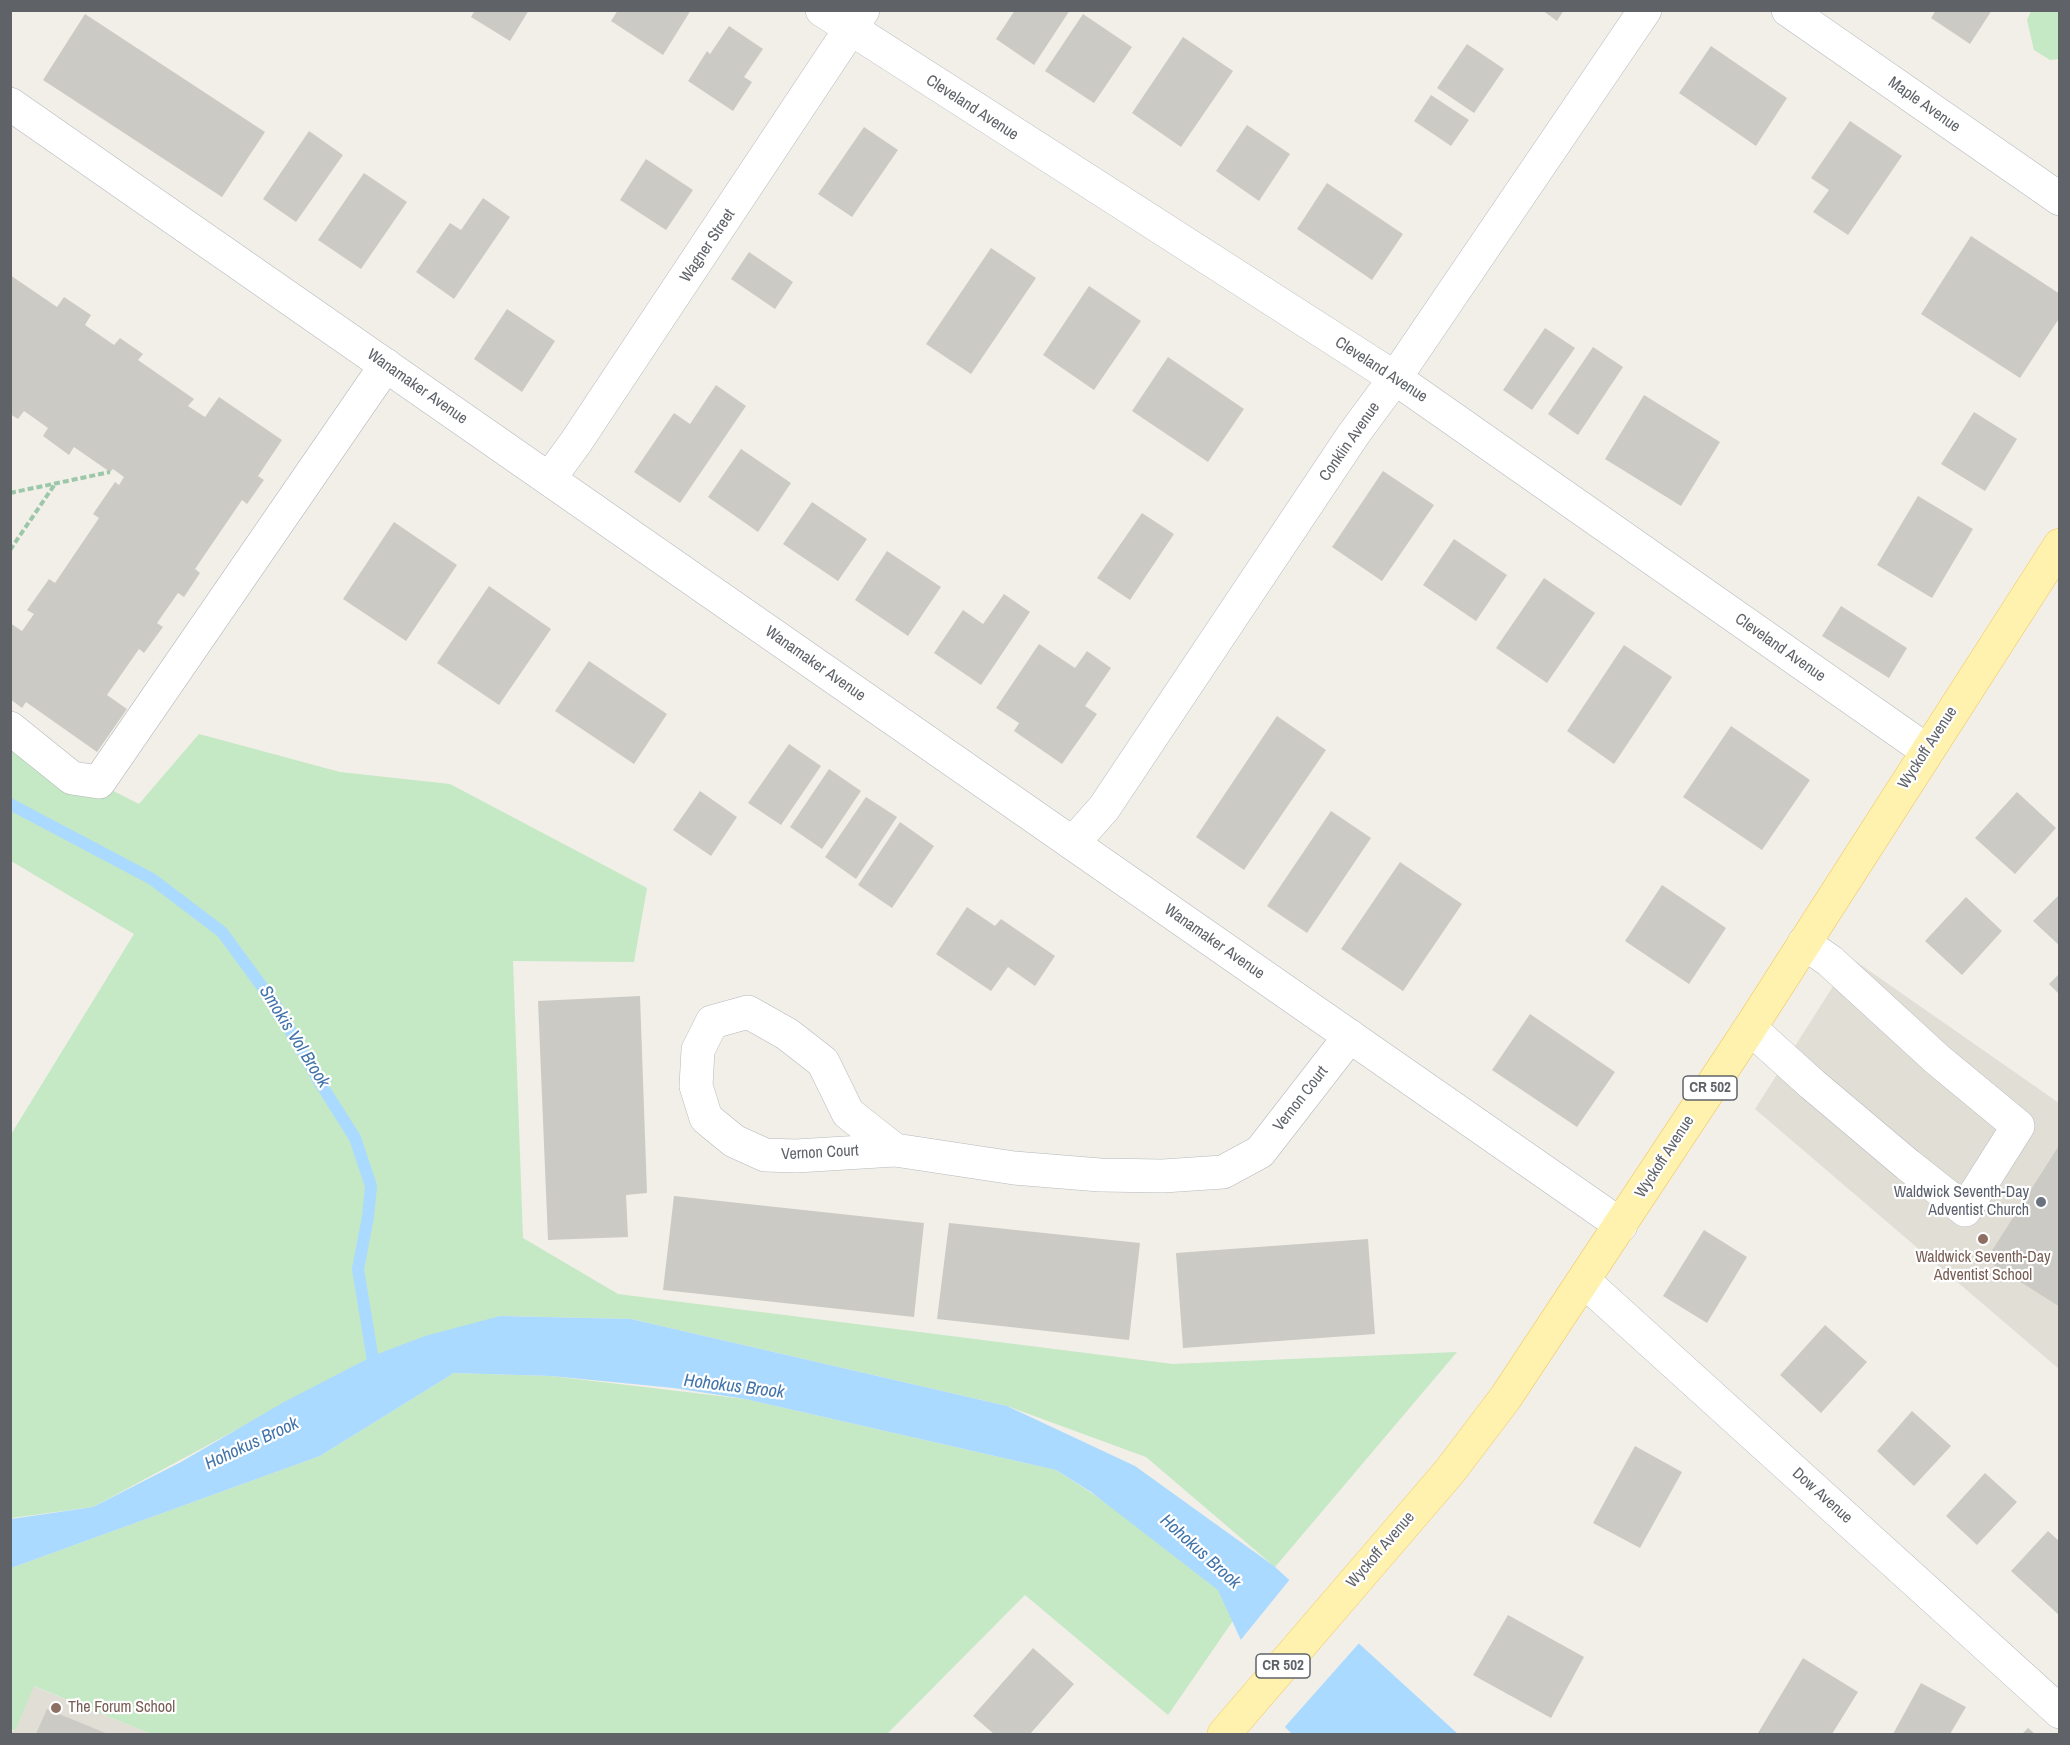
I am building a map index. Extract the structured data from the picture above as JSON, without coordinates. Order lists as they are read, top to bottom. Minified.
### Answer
{"streets":{"main road":["Wyckoff Avenue","CR 502"],"street":["Maple Avenue","Cleveland Avenue","Wagner Street","Wanamaker Avenue","Conklin Avenue","Vernon Court","Dow Avenue"]},"crossings":[["Cleveland Avenue","Wagner Street"],["Cleveland Avenue","Conklin Avenue"],["Cleveland Avenue","Wyckoff Avenue"],["Wagner Street","Wanamaker Avenue"],["Wanamaker Avenue","Conklin Avenue"],["Wanamaker Avenue","Wyckoff Avenue"],["Wanamaker Avenue","Vernon Court"],["Wyckoff Avenue","Dow Avenue"]],"water":["Smokis Vol Brook","Hohokus Brook"],"places":["Waldwick Seventh-Day Adventist Church","Waldwick Seventh-Day Adventist School","The Forum School"]}
